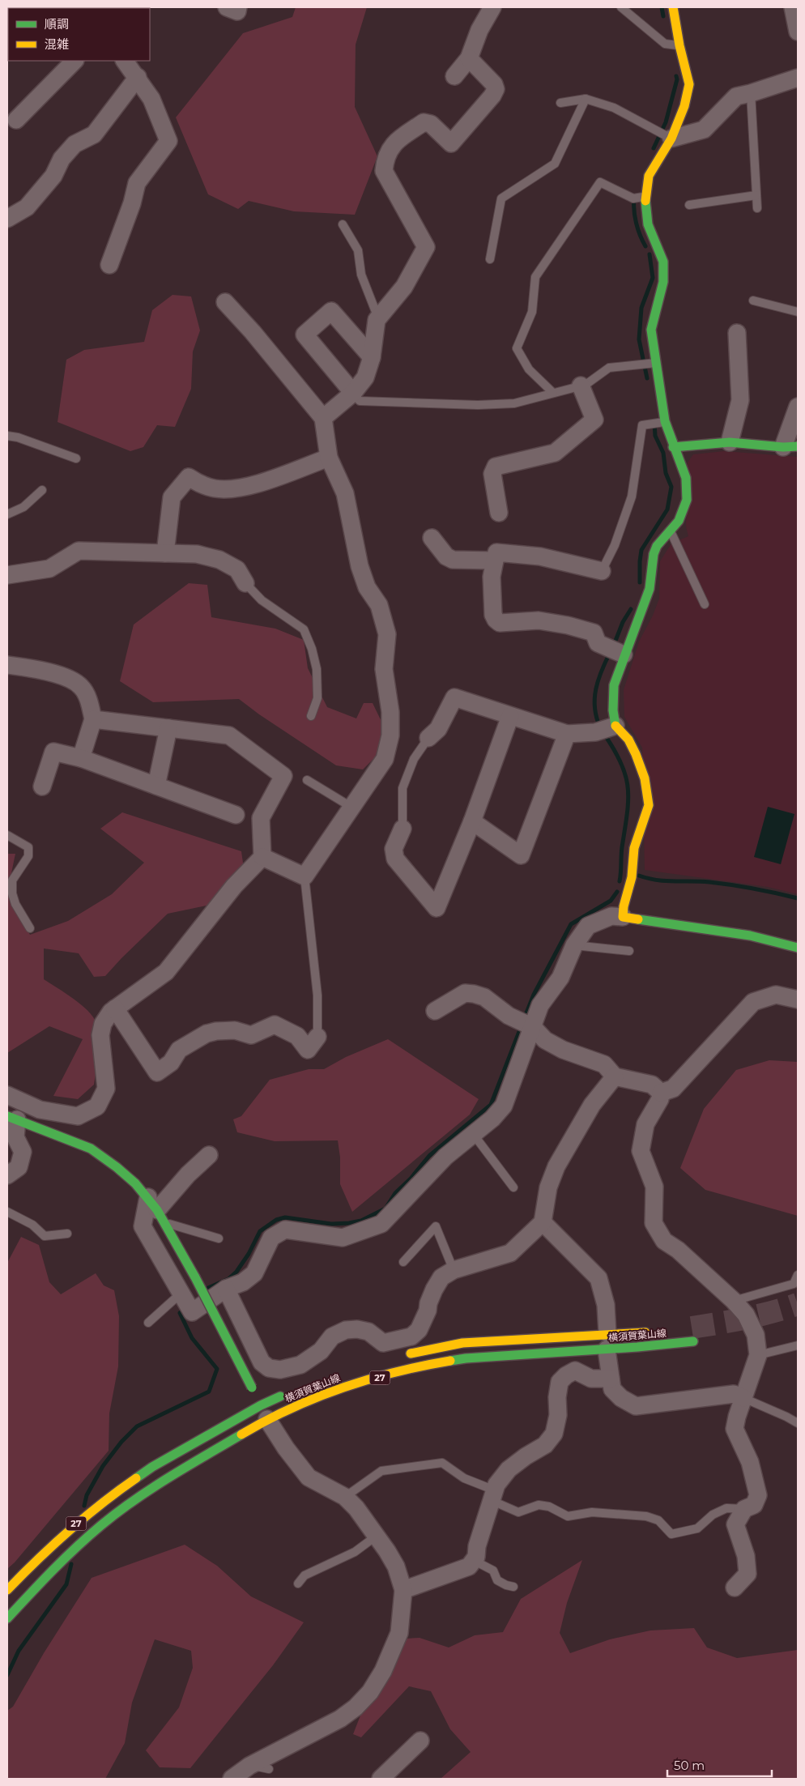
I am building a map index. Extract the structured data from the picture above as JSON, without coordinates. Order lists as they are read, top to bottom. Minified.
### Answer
{"streets":{"street":["横須賀葉山線","27"]},"legend":["順調","混雑"],"scale_bar":"50 m"}
